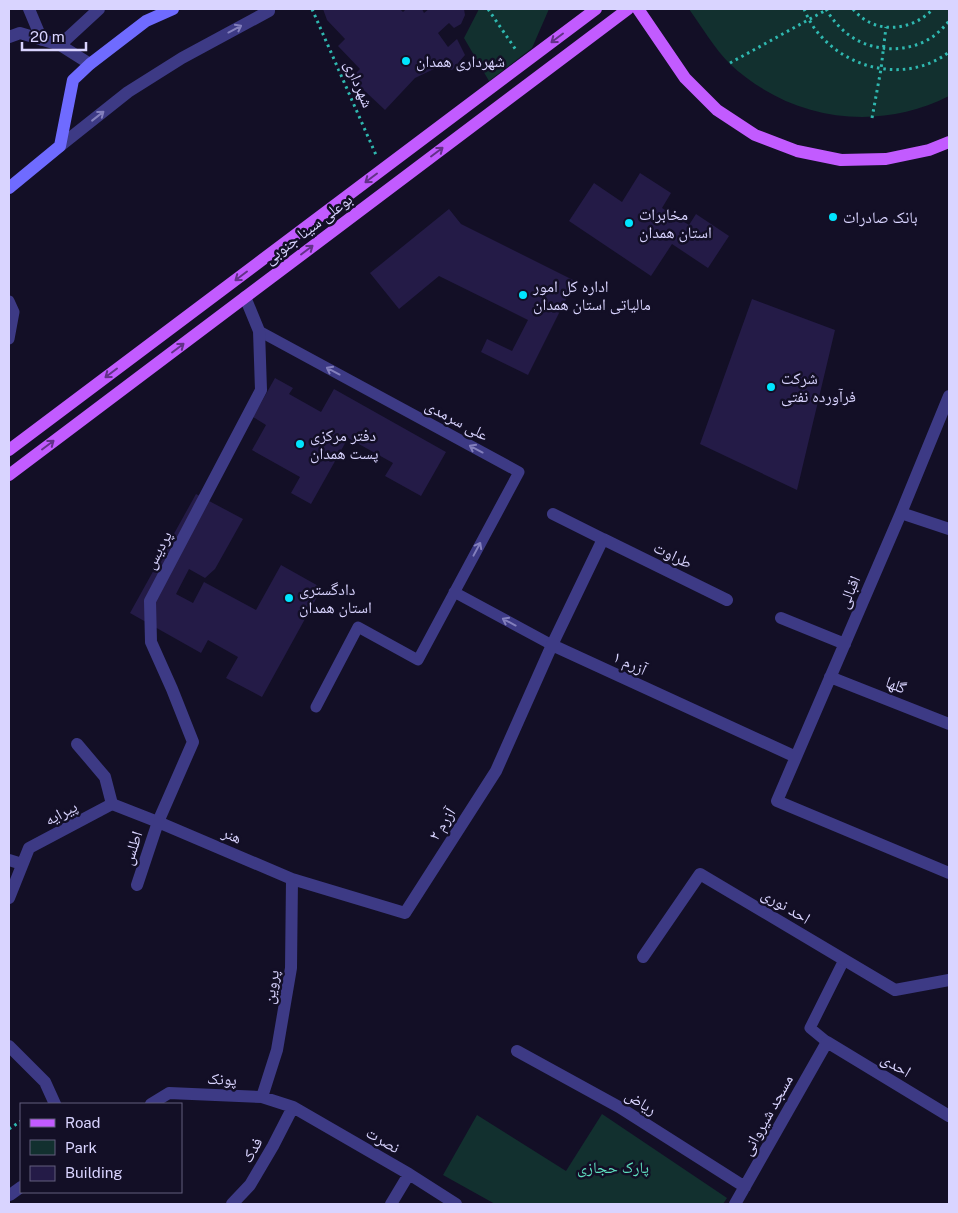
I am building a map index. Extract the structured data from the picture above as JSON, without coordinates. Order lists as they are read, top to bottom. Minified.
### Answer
{"streets":{"main road":["بوعلی سینا جنوبی"],"street":["پردیس","طراوت","اقبالی","آزرم ۱","گلها","پیرایه","آزرم ۲","هنر","اطلس","احد نوری","پروین","احدی","پونک","ریاض","مسجد شیروانی","نصرت","فدک"],"lane":["علی سرمدی"],"path":["شهرداری"]},"crossings":[["شهرداری","بوعلی سینا جنوبی"],["بوعلی سینا جنوبی","پردیس"],["علی سرمدی","پردیس"],["علی سرمدی","آزرم ۱"],["پردیس","هنر"],["پردیس","اطلس"],["اقبالی","آزرم ۱"],["اقبالی","گلها"],["آزرم ۱","آزرم ۲"],["آزرم ۲","هنر"],["آزرم ۲","پروین"],["هنر","اطلس"],["هنر","پروین"],["پروین","پونک"],["احدی","مسجد شیروانی"],["پونک","نصرت"],["پونک","فدک"],["ریاض","مسجد شیروانی"],["نصرت","فدک"]],"parks":["پارک حجازی"],"places":["شهرداری همدان","بانک صادرات","مخابرات استان همدان","اداره کل امور مالیاتی استان همدان","شرکت فرآورده نفتی","دفتر مرکزی پست همدان","دادگستری استان همدان"],"legend":["Road","Park","Building"],"scale_bar":"20 m"}
